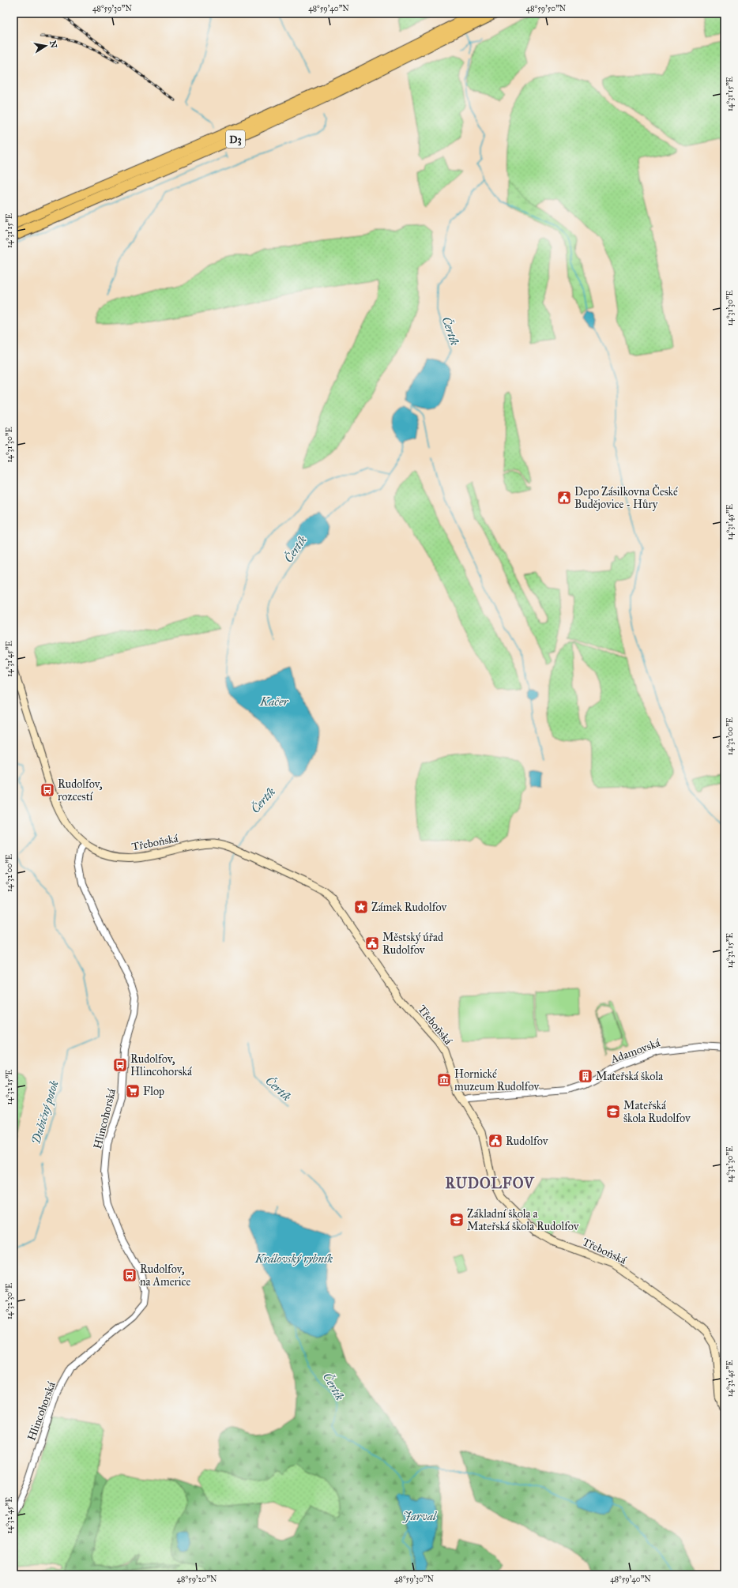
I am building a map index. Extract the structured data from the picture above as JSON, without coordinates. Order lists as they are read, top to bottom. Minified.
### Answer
{"streets":{"highway":["D3"],"main road":["Třeboňská"],"street":["Adamovská","Hlincohorská"]},"crossings":[["Třeboňská","Adamovská"],["Třeboňská","Hlincohorská"]],"districts":["RUDOLFOV"],"water":["Čertík","Kačer","Dubičný potok","Královský rybník","Jarval"],"places":{"public building":["Depo Zásilkovna České Budějovice - Hůry","Městský úřad Rudolfov","Rudolfov"],"bus stop":["Rudolfov, rozcestí","Rudolfov, Hlincohorská","Rudolfov, na Americe"],"place":["Zámek Rudolfov"],"building":["Mateřská škola"],"museum":["Hornické muzeum Rudolfov"],"supermarket":["Flop"],"school or university":["Mateřská škola Rudolfov","Základní škola a Mateřská škola Rudolfov"]},"north":"right","coordinates":["48°59'30\"N","48°59'40\"N","48°59'50\"N","14°31'15\"E","14°31'30\"E","14°31'45\"E","14°32'00\"E","14°32'15\"E","14°32'30\"E","14°32'45\"E","48°59'20\"N"]}
